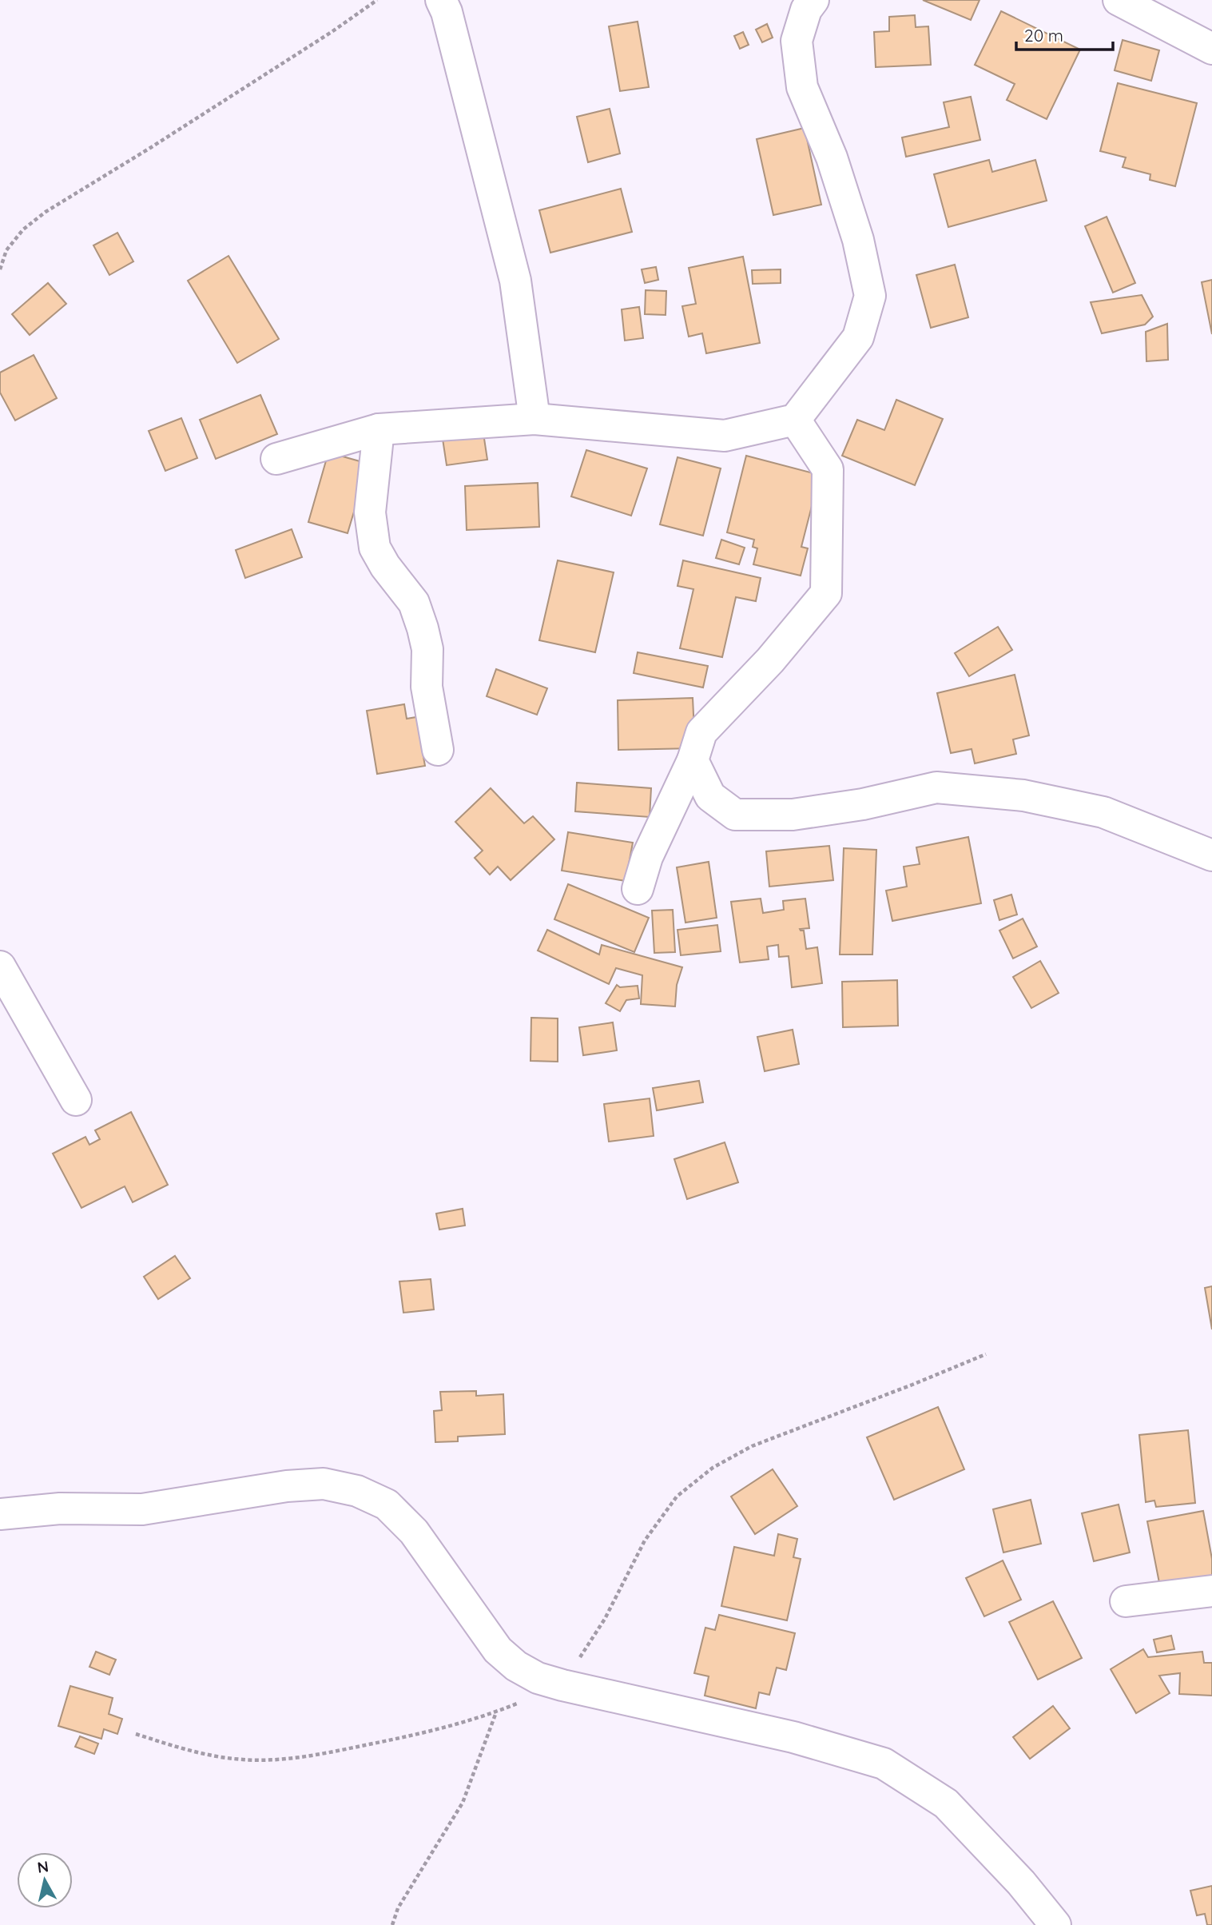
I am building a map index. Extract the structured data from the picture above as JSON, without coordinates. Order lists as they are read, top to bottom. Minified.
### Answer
{"scale_bar":"20 m","north":"top"}
